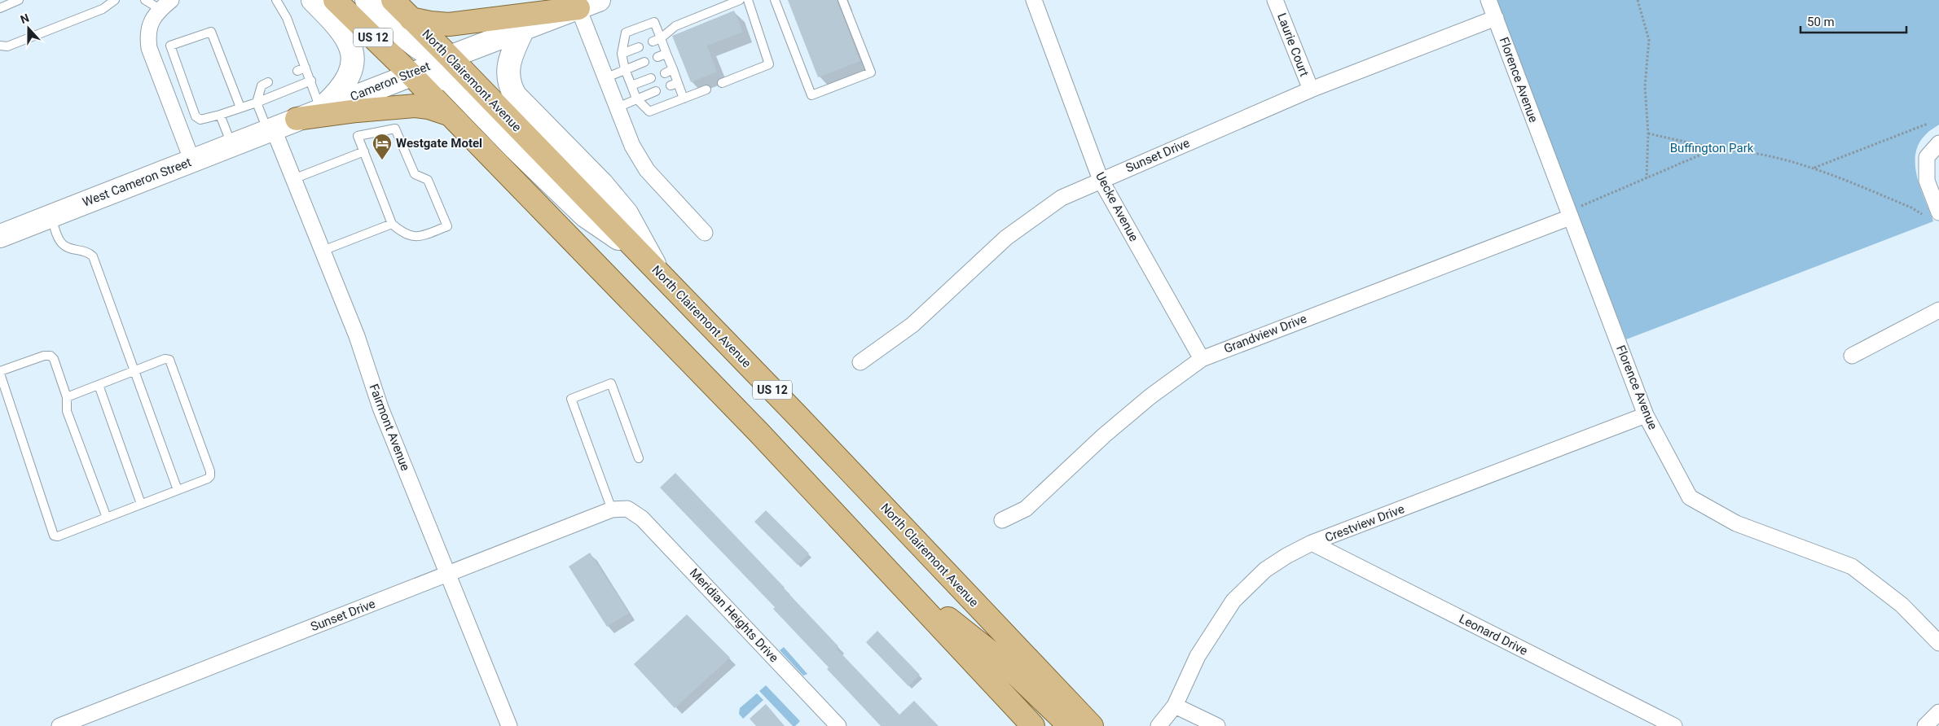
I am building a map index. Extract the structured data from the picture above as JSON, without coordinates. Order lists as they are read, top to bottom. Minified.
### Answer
{"streets":{"main road":["US 12","North Clairemont Avenue","Cameron Street","West Cameron Street"],"street":["Laurie Court","Florence Avenue","Sunset Drive","Uecke Avenue","Grandview Drive","Fairmont Avenue","Crestview Drive","Meridian Heights Drive","Leonard Drive"]},"crossings":[["US 12","Cameron Street"],["Laurie Court","Sunset Drive"],["Florence Avenue","Sunset Drive"],["Florence Avenue","Grandview Drive"],["Florence Avenue","Crestview Drive"],["North Clairemont Avenue","Cameron Street"],["Cameron Street","West Cameron Street"],["Cameron Street","Fairmont Avenue"],["Sunset Drive","Uecke Avenue"],["Sunset Drive","Fairmont Avenue"],["Sunset Drive","Meridian Heights Drive"],["West Cameron Street","Fairmont Avenue"],["Uecke Avenue","Grandview Drive"],["Crestview Drive","Leonard Drive"]],"parks":["Buffington Park"],"places":{"hotel":["Westgate Motel"]},"scale_bar":"50 m","north":"top"}
